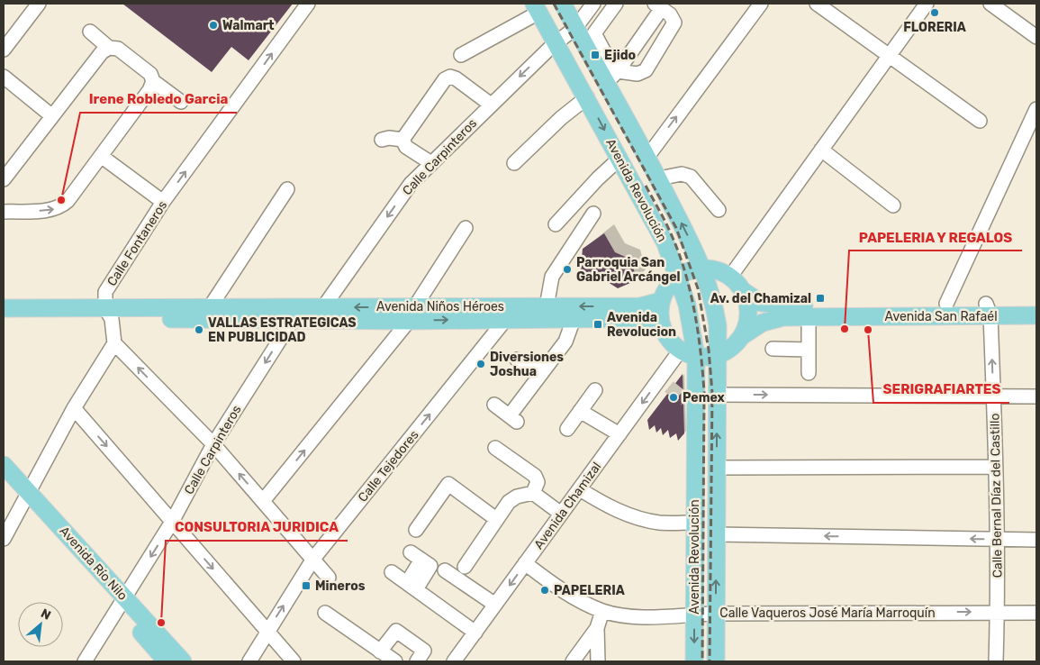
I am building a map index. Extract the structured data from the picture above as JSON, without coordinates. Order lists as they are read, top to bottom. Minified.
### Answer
{"streets":{"main road":["Avenida Revolución","Avenida Niños Héroes","Avenida San Rafaél","Avenida Río Nilo"],"street":["Calle Carpinteros","Calle Fontaneros","Calle Tejedores","Calle Bernal Díaz del Castillo","Avenida Chamizal","Calle Vaqueros José María Marroquín"]},"crossings":[["Calle Carpinteros","Avenida Revolución"],["Calle Carpinteros","Avenida Niños Héroes"],["Calle Carpinteros","Avenida Río Nilo"],["Avenida Revolución","Avenida San Rafaél"],["Avenida Revolución","Avenida Chamizal"],["Avenida Revolución","Calle Vaqueros José María Marroquín"],["Calle Fontaneros","Avenida Niños Héroes"],["Avenida Niños Héroes","Calle Tejedores"],["Avenida San Rafaél","Calle Bernal Díaz del Castillo"],["Calle Bernal Díaz del Castillo","Calle Vaqueros José María Marroquín"],["Avenida Chamizal","Calle Vaqueros José María Marroquín"]],"places":{"other":["FLORERIA","Walmart","Irene Robledo Garcia","Parroquia San Gabriel Arcángel","PAPELERIA Y REGALOS","VALLAS ESTRATEGICAS EN PUBLICIDAD","SERIGRAFIARTES","Diversiones Joshua","Pemex","PAPELERIA","CONSULTORIA JURIDICA"],"transit":["Ejido","Av. del Chamizal","Avenida Revolucion","Mineros"]},"north":"top right"}
